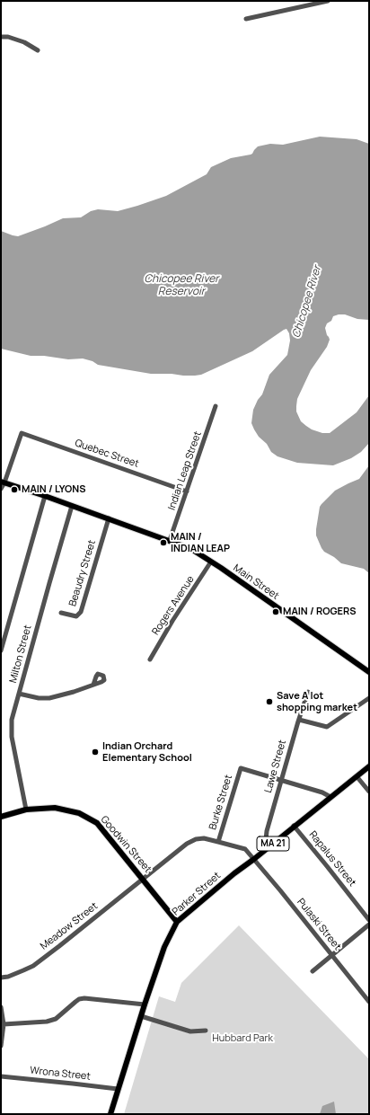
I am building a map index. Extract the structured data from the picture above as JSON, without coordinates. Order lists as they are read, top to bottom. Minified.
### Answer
{"streets":{"main road":["Main Street","MA 21","Goodwin Street","Parker Street"],"street":["Quebec Street","Indian Leap Street","Beaudry Street","Rogers Avenue","Milton Street","Lawe Street","Burke Street","Rapalus Street","Pulaski Street","Meadow Street","Wrona Street"]},"crossings":[["Quebec Street","Indian Leap Street"],["Quebec Street","Main Street"],["Indian Leap Street","Main Street"],["Beaudry Street","Main Street"],["Main Street","Rogers Avenue"],["Main Street","Milton Street"],["Milton Street","Goodwin Street"],["Lawe Street","Burke Street"],["Lawe Street","Parker Street"],["Burke Street","Pulaski Street"],["Burke Street","Meadow Street"],["Goodwin Street","Parker Street"],["Goodwin Street","Meadow Street"],["Rapalus Street","Parker Street"],["Parker Street","Pulaski Street"],["Parker Street","Wrona Street"],["Pulaski Street","Meadow Street"]],"water":["Chicopee River Reservoir","Chicopee River"],"parks":["Hubbard Park"],"places":["MAIN / LYONS","MAIN / INDIAN LEAP","MAIN / ROGERS","Save A lot shopping market","Indian Orchard Elementary School"]}
